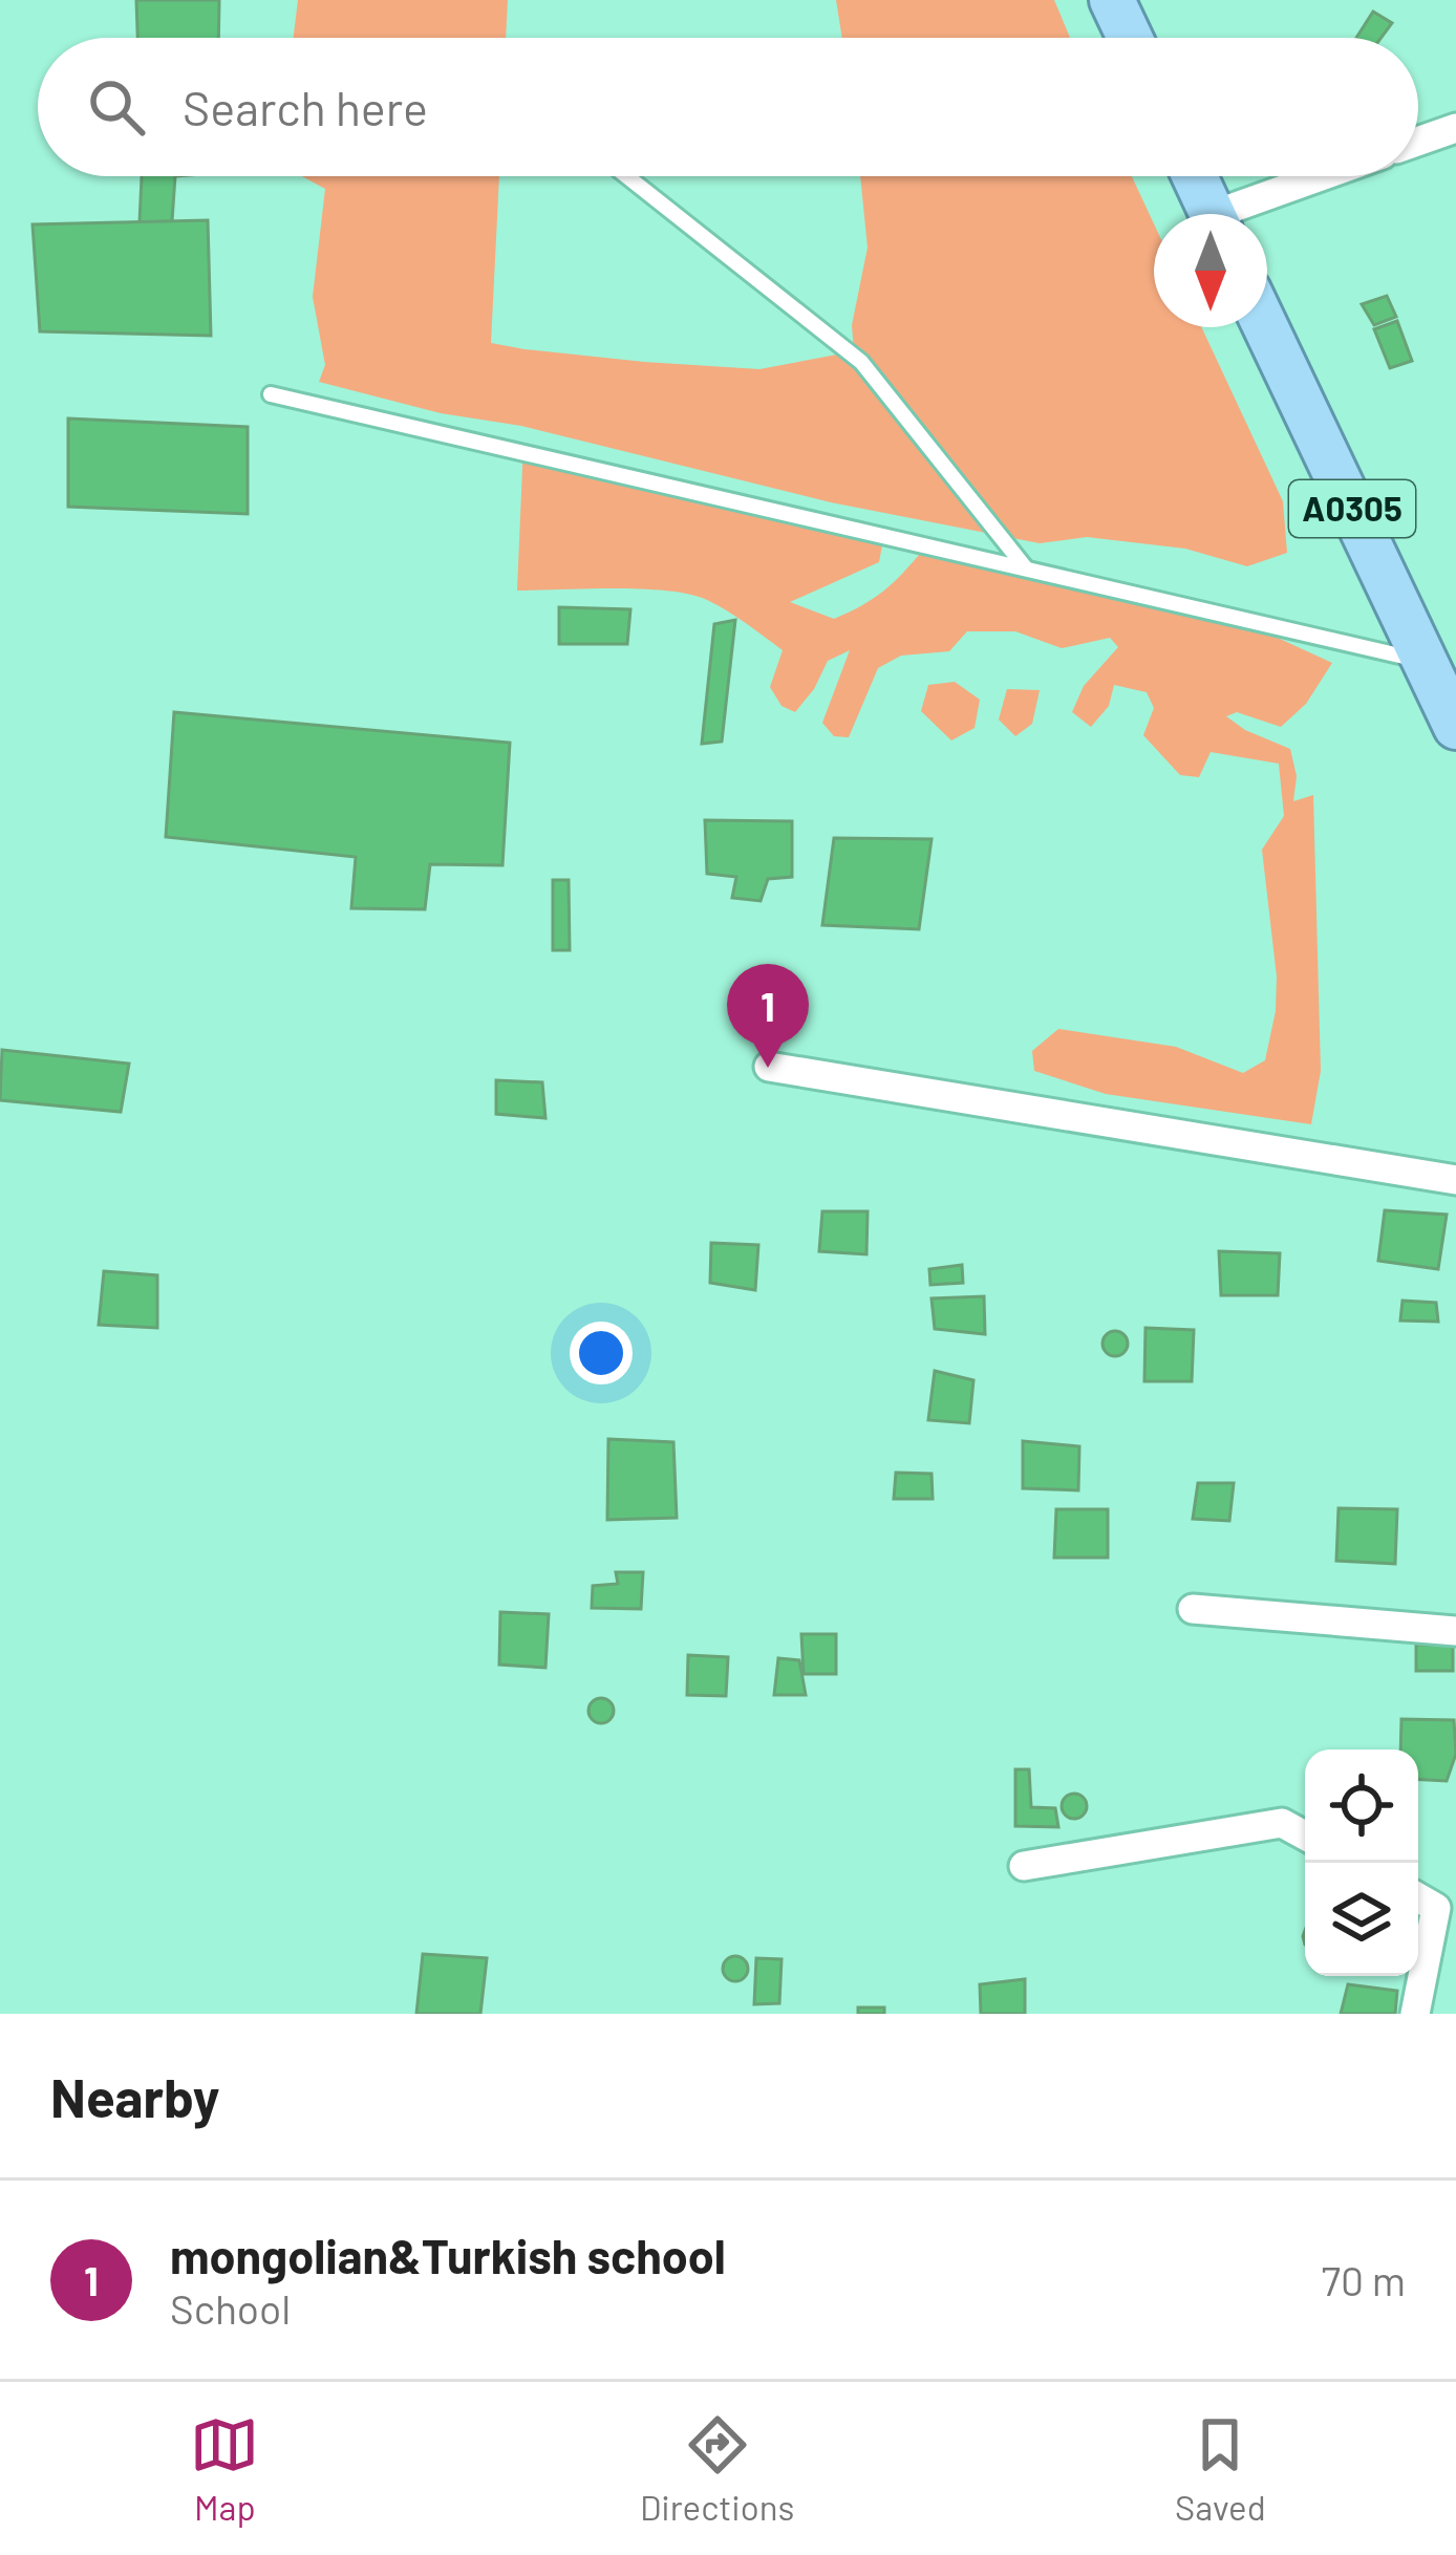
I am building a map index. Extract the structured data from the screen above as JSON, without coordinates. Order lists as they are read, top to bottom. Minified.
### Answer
{"streets":{"highway":["A0305"]},"north":"bottom","page":{"search":"Search here","pins":"1","heading":"Nearby","list":[{"mark":"1","name":"mongolian&Turkish school","note":"School","value":"70 m"}],"nav":["Map","Directions","Saved"]}}
